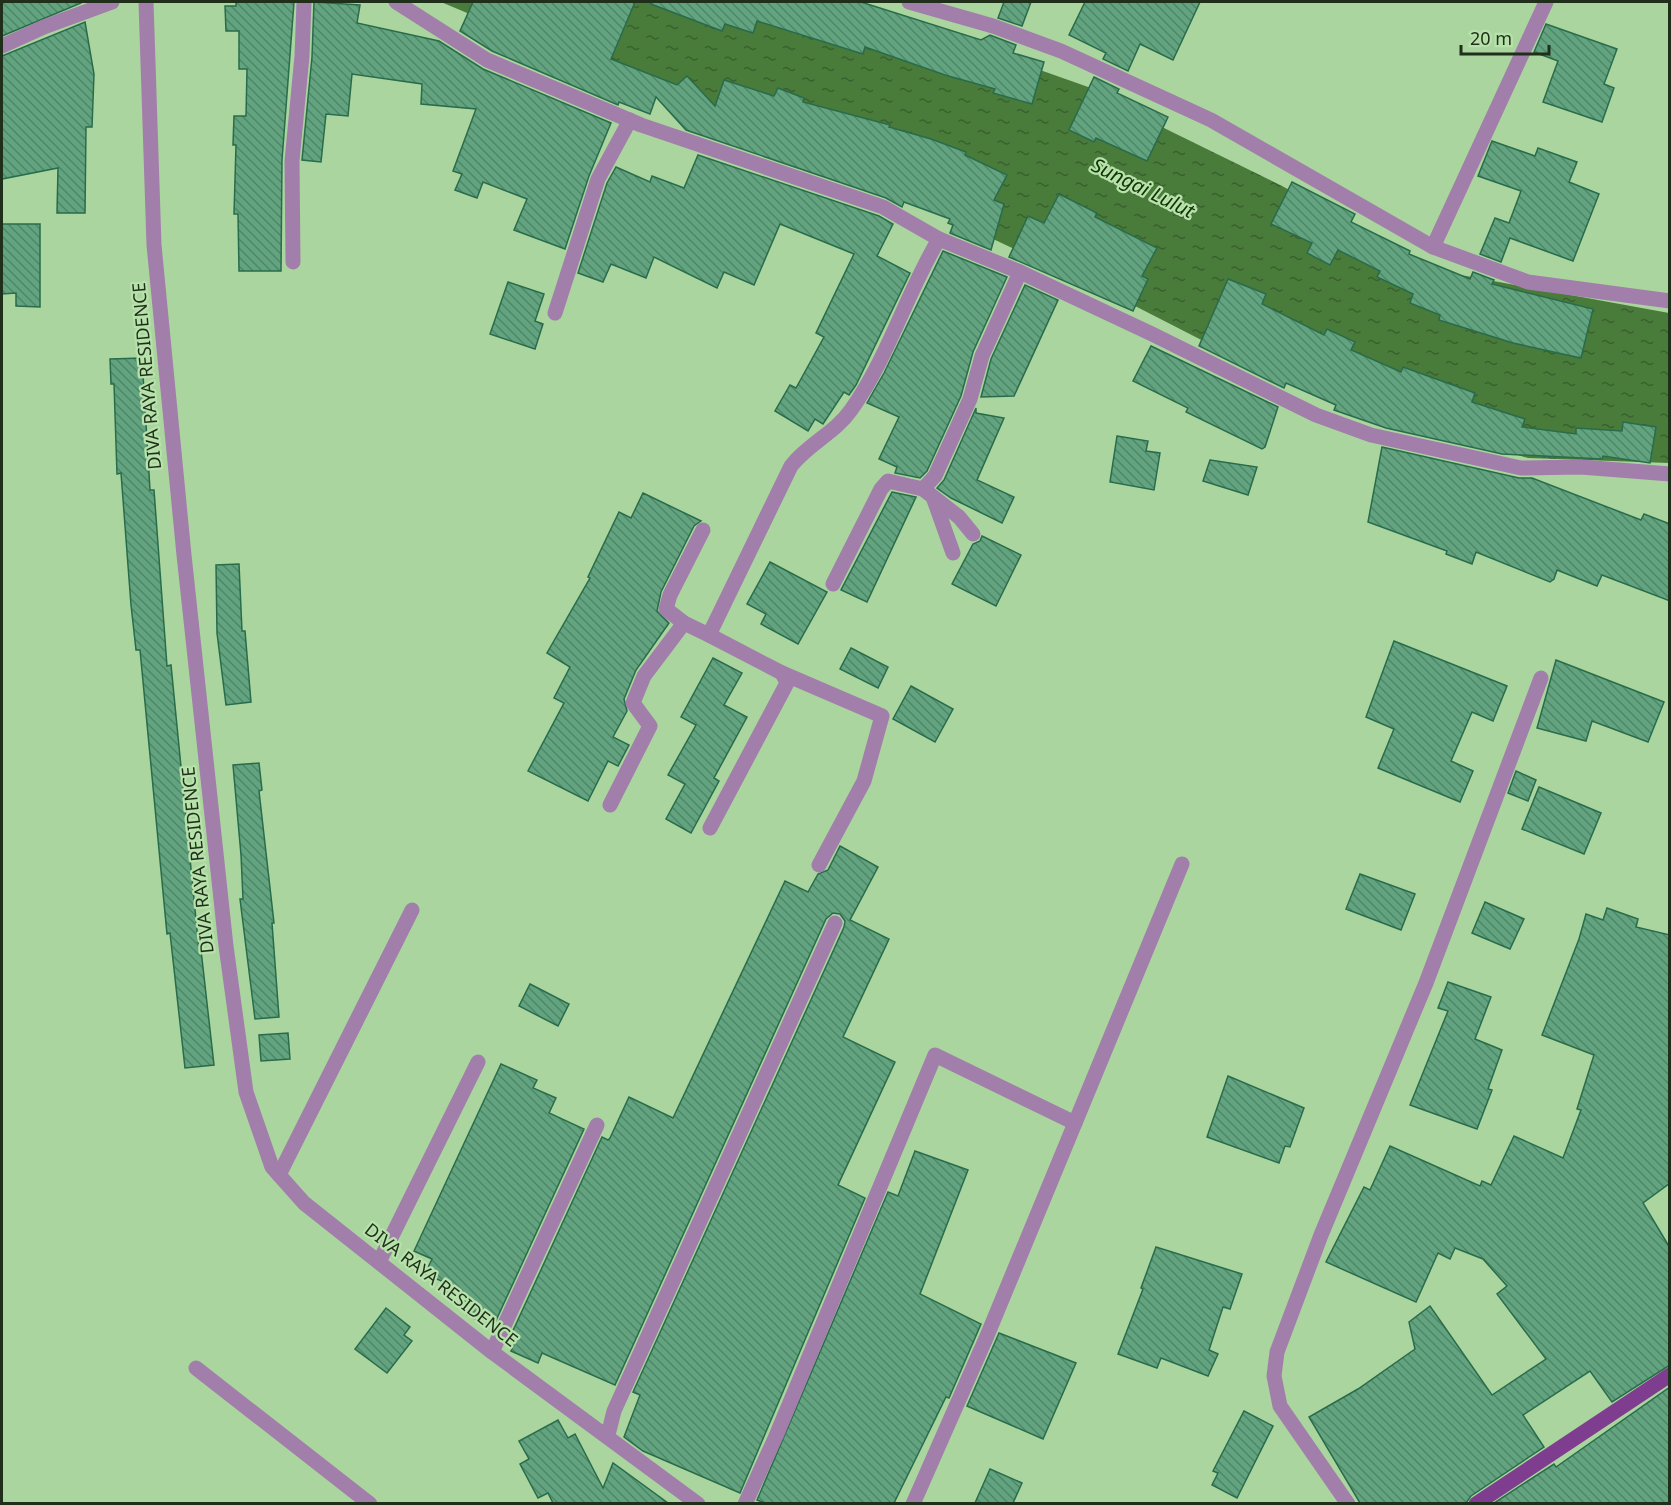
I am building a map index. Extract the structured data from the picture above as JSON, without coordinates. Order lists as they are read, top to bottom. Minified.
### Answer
{"streets":{"street":["DIVA RAYA RESIDENCE"]},"water":["Sungai Lulut"],"scale_bar":"20 m"}
